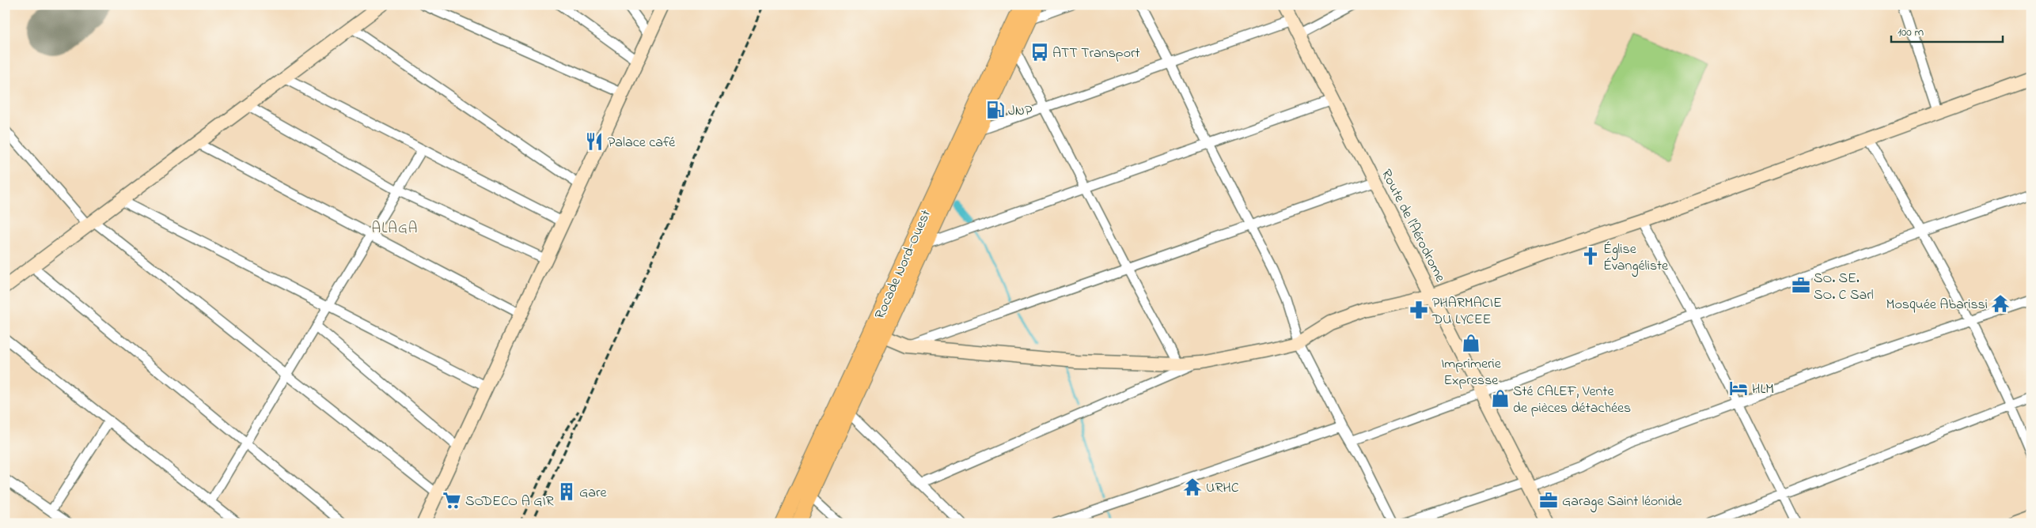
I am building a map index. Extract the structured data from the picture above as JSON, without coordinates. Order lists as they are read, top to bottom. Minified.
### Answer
{"streets":{"main road":["Rocade Nord-Ouest"],"street":["Route de l'Aérodrome"]},"districts":["ALAGA"],"places":{"bus stop":["ATT Transport"],"fuel station":["JNP"],"restaurant":["Palace café"],"church":["Église Évangéliste"],"office":["SO. SE. SO. C Sarl","Garage Saint léonide"],"temple":["Mosquée Abarissi","URHC"],"pharmacy":["PHARMACIE DU LYCEE"],"shop":["Imprimerie Expresse","Sté CALEF, Vente de pièces détachées"],"hotel":["HLM"],"building":["Gare"],"supermarket":["SODECO A GIR"]},"scale_bar":"100 m"}
